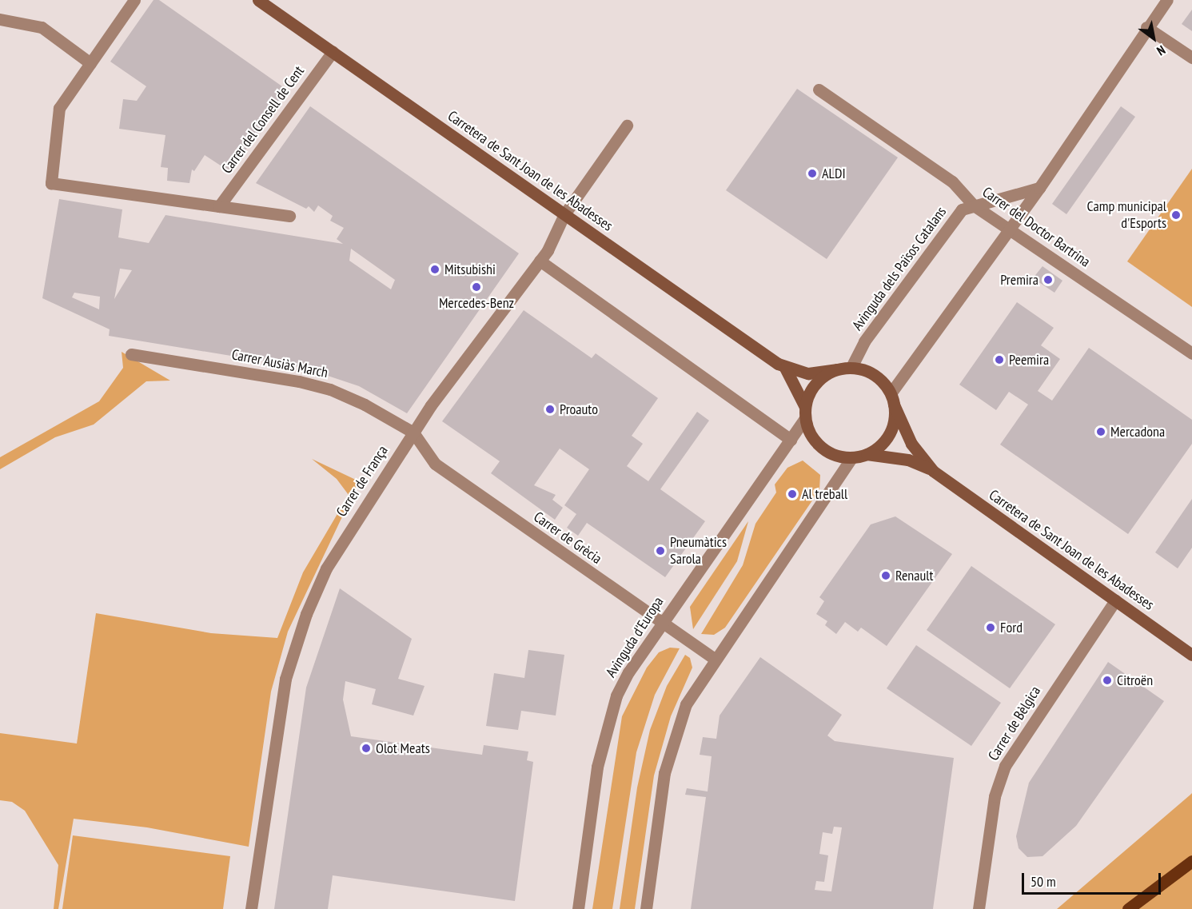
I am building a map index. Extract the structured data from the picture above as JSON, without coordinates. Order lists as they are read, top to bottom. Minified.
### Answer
{"streets":{"main road":["Carretera de Sant Joan de les Abadesses"],"street":["Carrer del Consell de Cent","Carrer del Doctor Bartrina","Avinguda dels Països Catalans","Carrer Ausiàs March","Carrer de França","Carrer de Grècia","Avinguda d'Europa","Carrer de Bèlgica"]},"crossings":[["Carrer del Consell de Cent","Carretera de Sant Joan de les Abadesses"],["Carretera de Sant Joan de les Abadesses","Avinguda dels Països Catalans"],["Carretera de Sant Joan de les Abadesses","Carrer de França"],["Carretera de Sant Joan de les Abadesses","Avinguda d'Europa"],["Carretera de Sant Joan de les Abadesses","Carrer de Bèlgica"],["Carrer del Doctor Bartrina","Avinguda dels Països Catalans"],["Avinguda dels Països Catalans","Avinguda d'Europa"],["Carrer Ausiàs March","Carrer de França"],["Carrer Ausiàs March","Carrer de Grècia"],["Carrer de França","Carrer de Grècia"],["Carrer de Grècia","Avinguda d'Europa"]],"places":["ALDI","Camp municipal d'Esports","Mitsubishi","Premira","Mercedes-Benz","Peemira","Proauto","Mercadona","Al treball","Pneumàtics Sarola","Renault","Ford","Citroën","Olot Meats"],"scale_bar":"50 m","north":"bottom right"}
